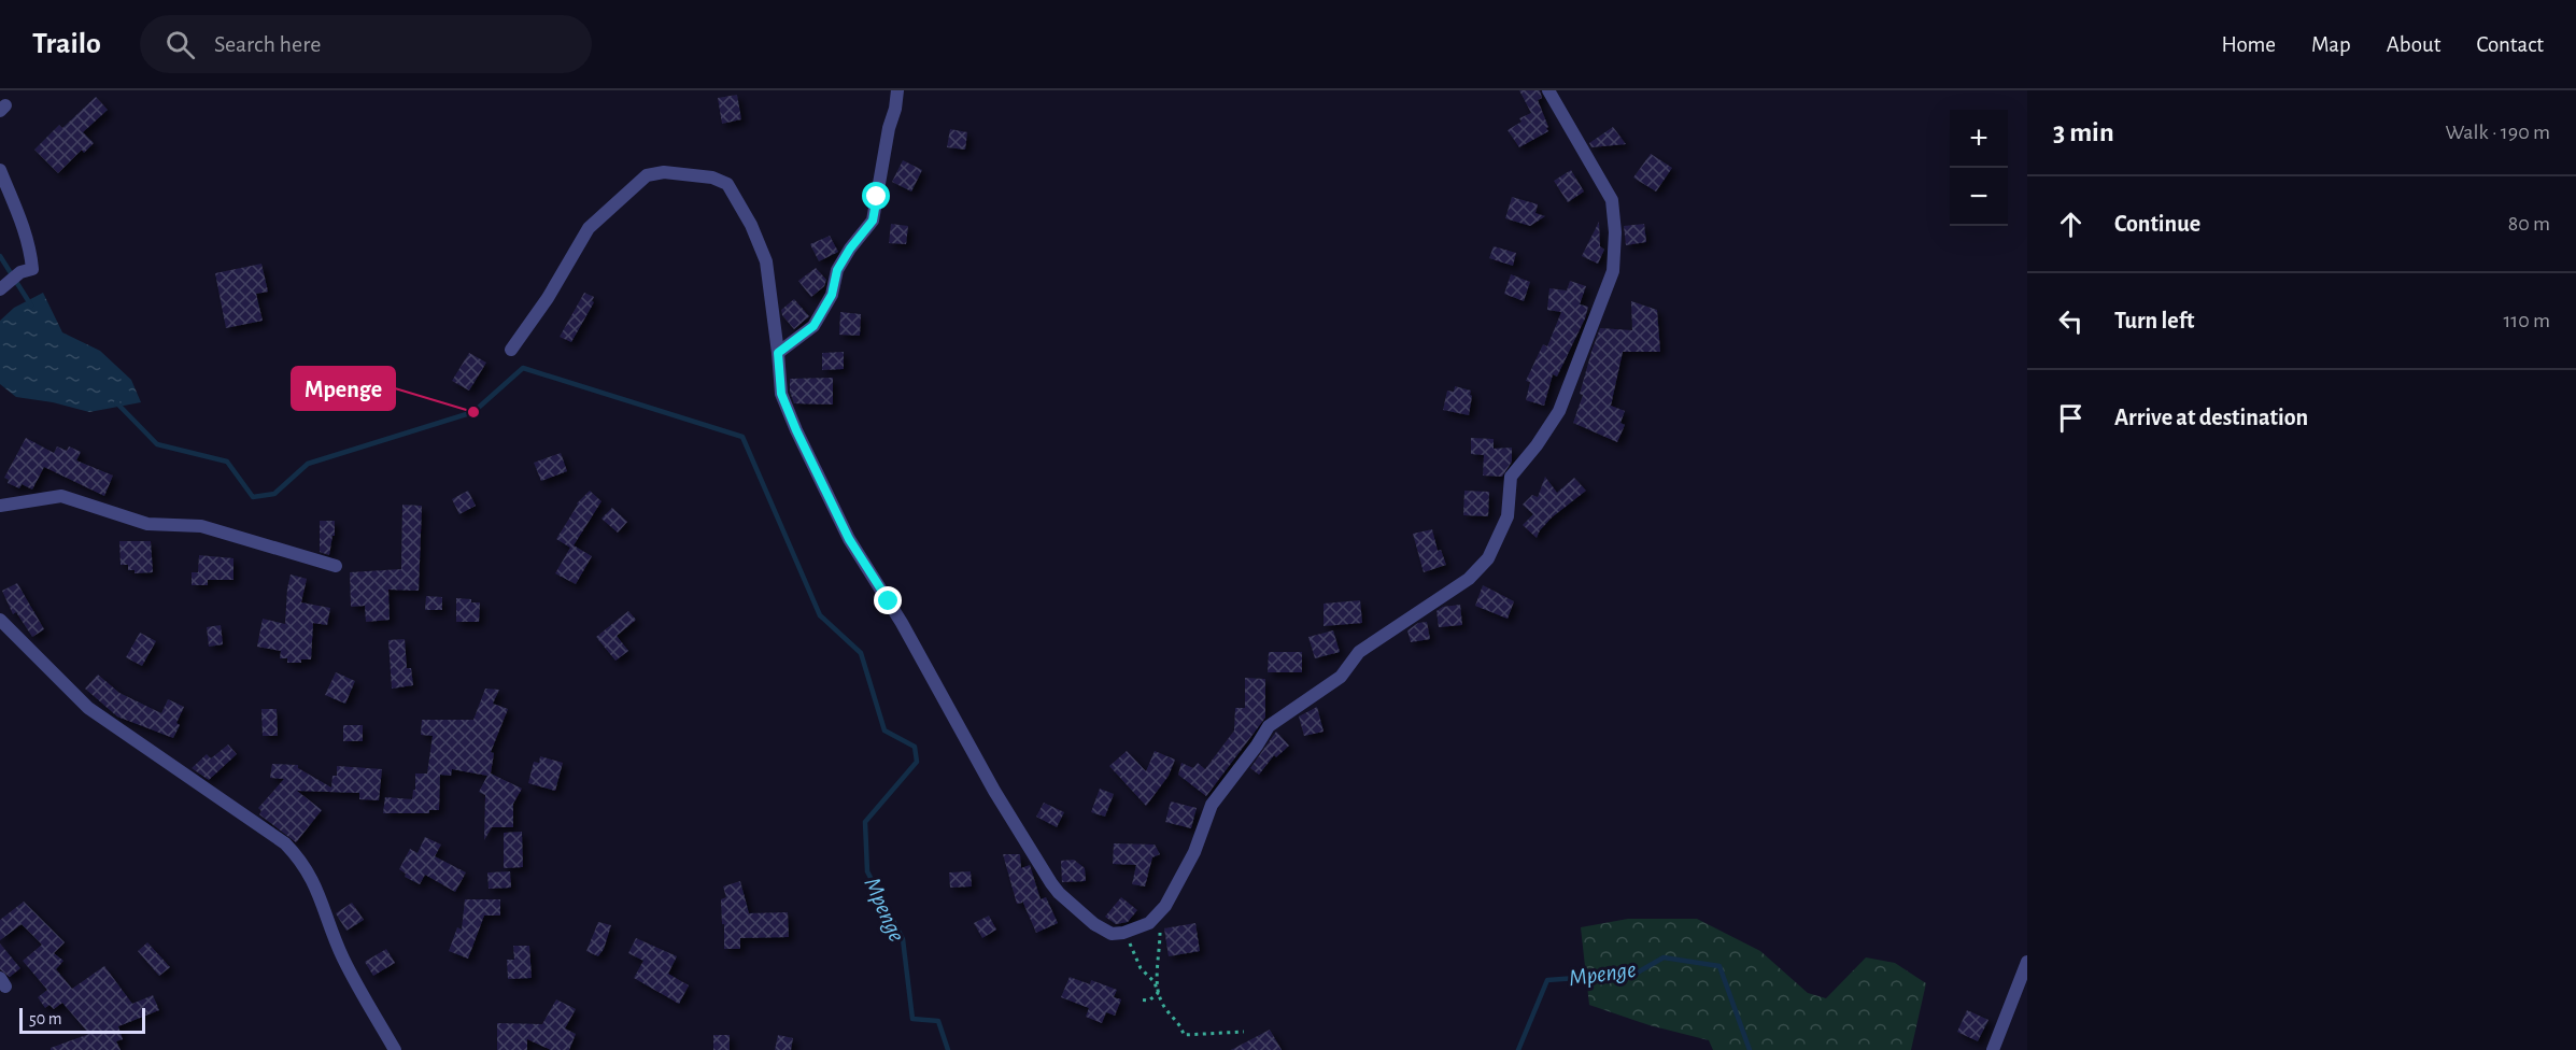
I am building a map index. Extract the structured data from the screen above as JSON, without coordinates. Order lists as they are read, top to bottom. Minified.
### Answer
{"water":["Mpenge"],"places":["Mpenge"],"scale_bar":"50 m","page":{"header":"Trailo","search":"Search here","nav":["Home","Map","About","Contact"],"heading":["3 min","Walk · 190 m"],"map_buttons":["+","−"],"list":[["Continue","80 m"],["Turn left","110 m"],"Arrive at destination"],"scale":"50 m"}}
